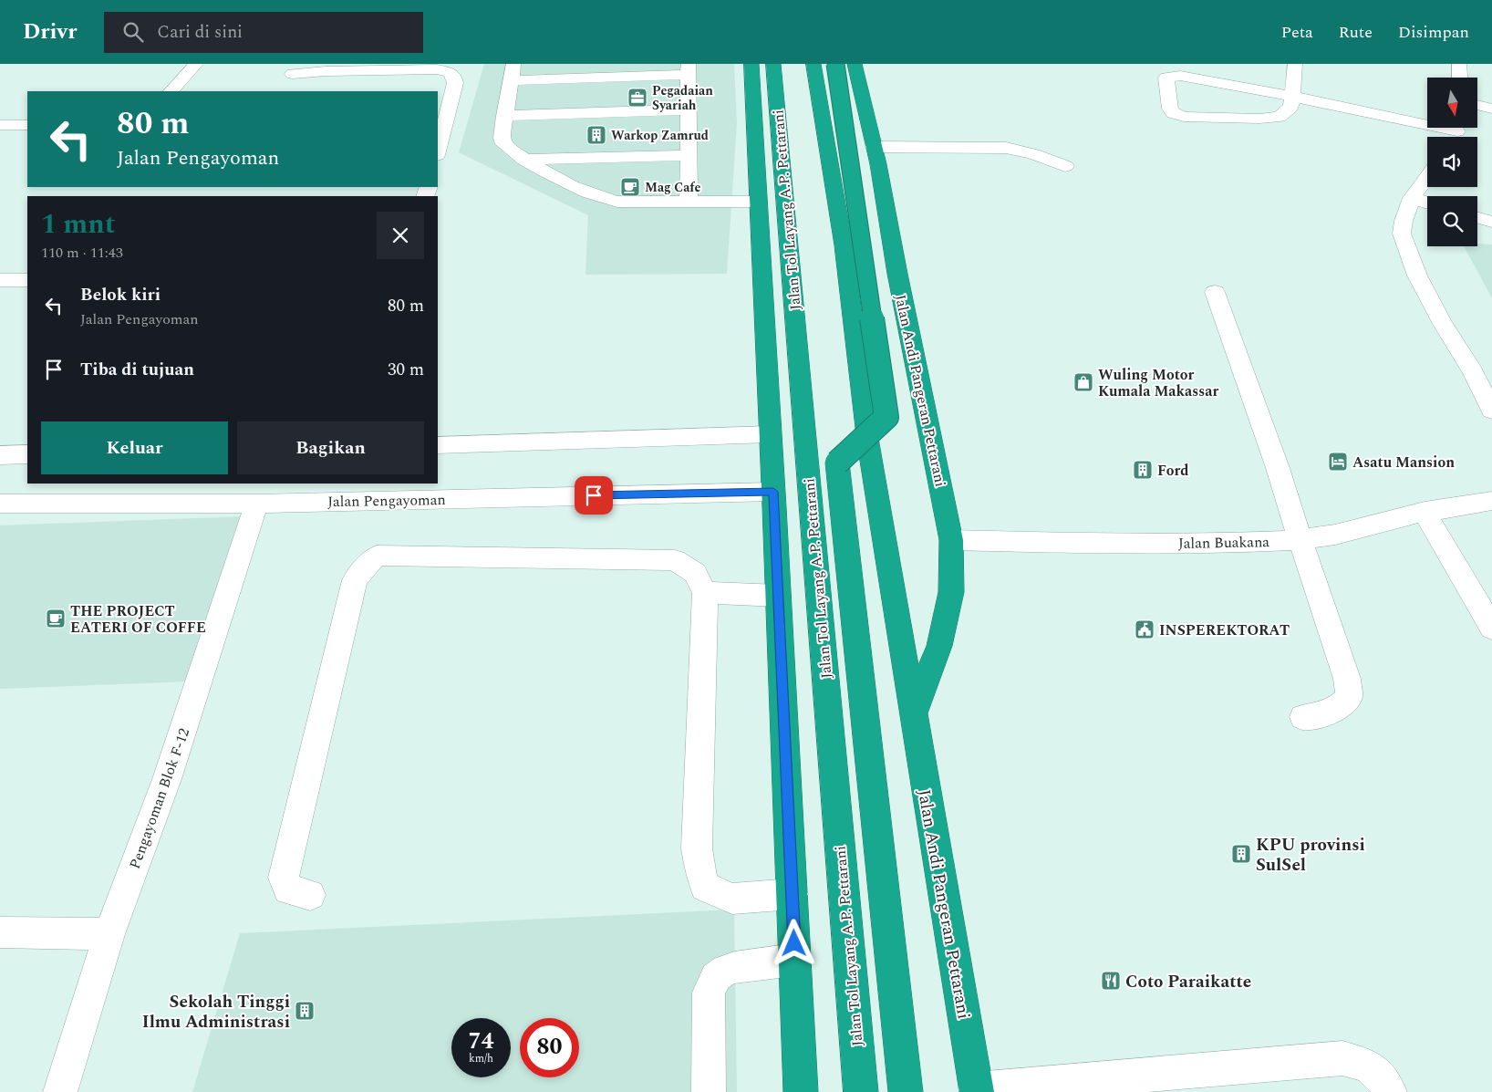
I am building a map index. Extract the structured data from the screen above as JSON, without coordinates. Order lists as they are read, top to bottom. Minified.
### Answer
{"streets":{"highway":["Jalan Tol Layang A.P. Pettarani","Jalan Andi Pangeran Pettarani"],"street":["Jalan Pengayoman","Jalan Buakana","Pengayoman Blok F-12"]},"crossings":[["Jalan Andi Pangeran Pettarani","Jalan Buakana"],["Jalan Pengayoman","Pengayoman Blok F-12"]],"places":{"office":["Pegadaian Syariah"],"building":["Warkop Zamrud","Ford","KPU provinsi SulSel","Sekolah Tinggi Ilmu Administrasi"],"cafe":["Mag Cafe","THE PROJECT EATERI OF COFFE"],"shop":["Wuling Motor Kumala Makassar"],"hotel":["Asatu Mansion"],"public building":["INSPEREKTORAT"],"restaurant":["Coto Paraikatte"]},"north":"bottom","page":{"header":"Drivr","search":"Cari di sini","nav":["Peta","Rute","Disimpan"],"turn":["80 m","Jalan Pengayoman"],"heading":["1 mnt","110 m · 11:43"],"list":[{"name":"Belok kiri","note":"Jalan Pengayoman","value":"80 m"},{"name":"Tiba di tujuan","value":"30 m"}],"buttons":["Keluar","Bagikan"],"speed":"74 km/h","limit":"80"}}
